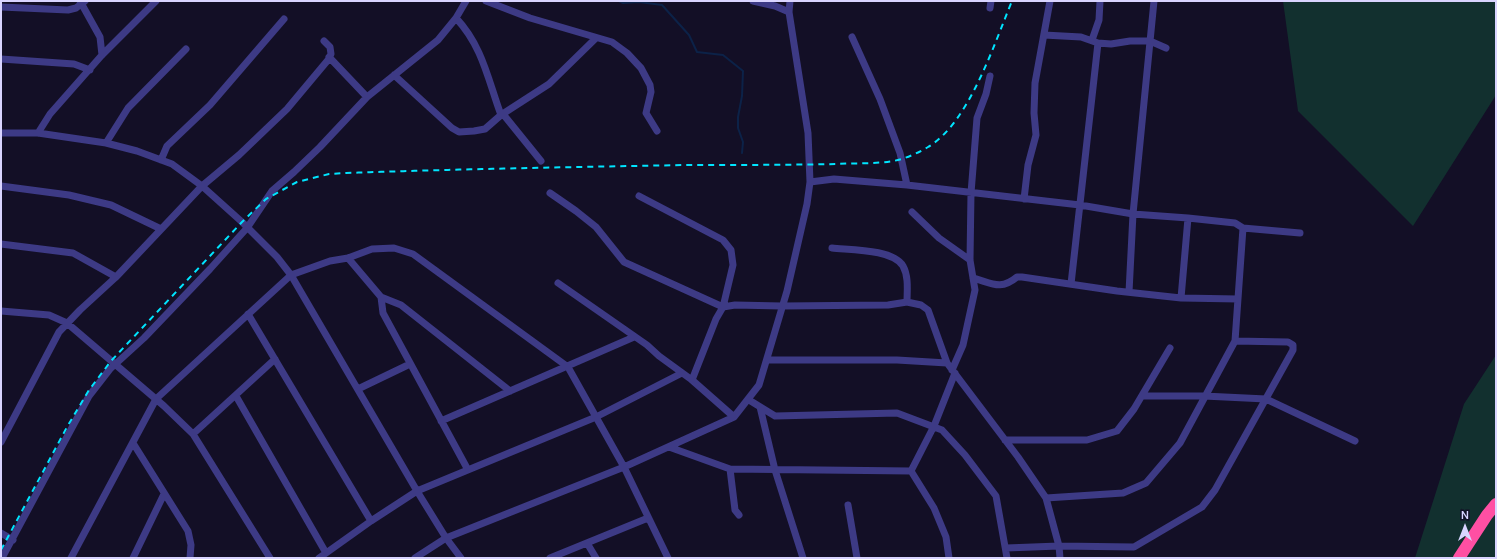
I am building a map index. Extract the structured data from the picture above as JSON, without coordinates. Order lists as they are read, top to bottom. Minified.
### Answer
{"north":"top"}
